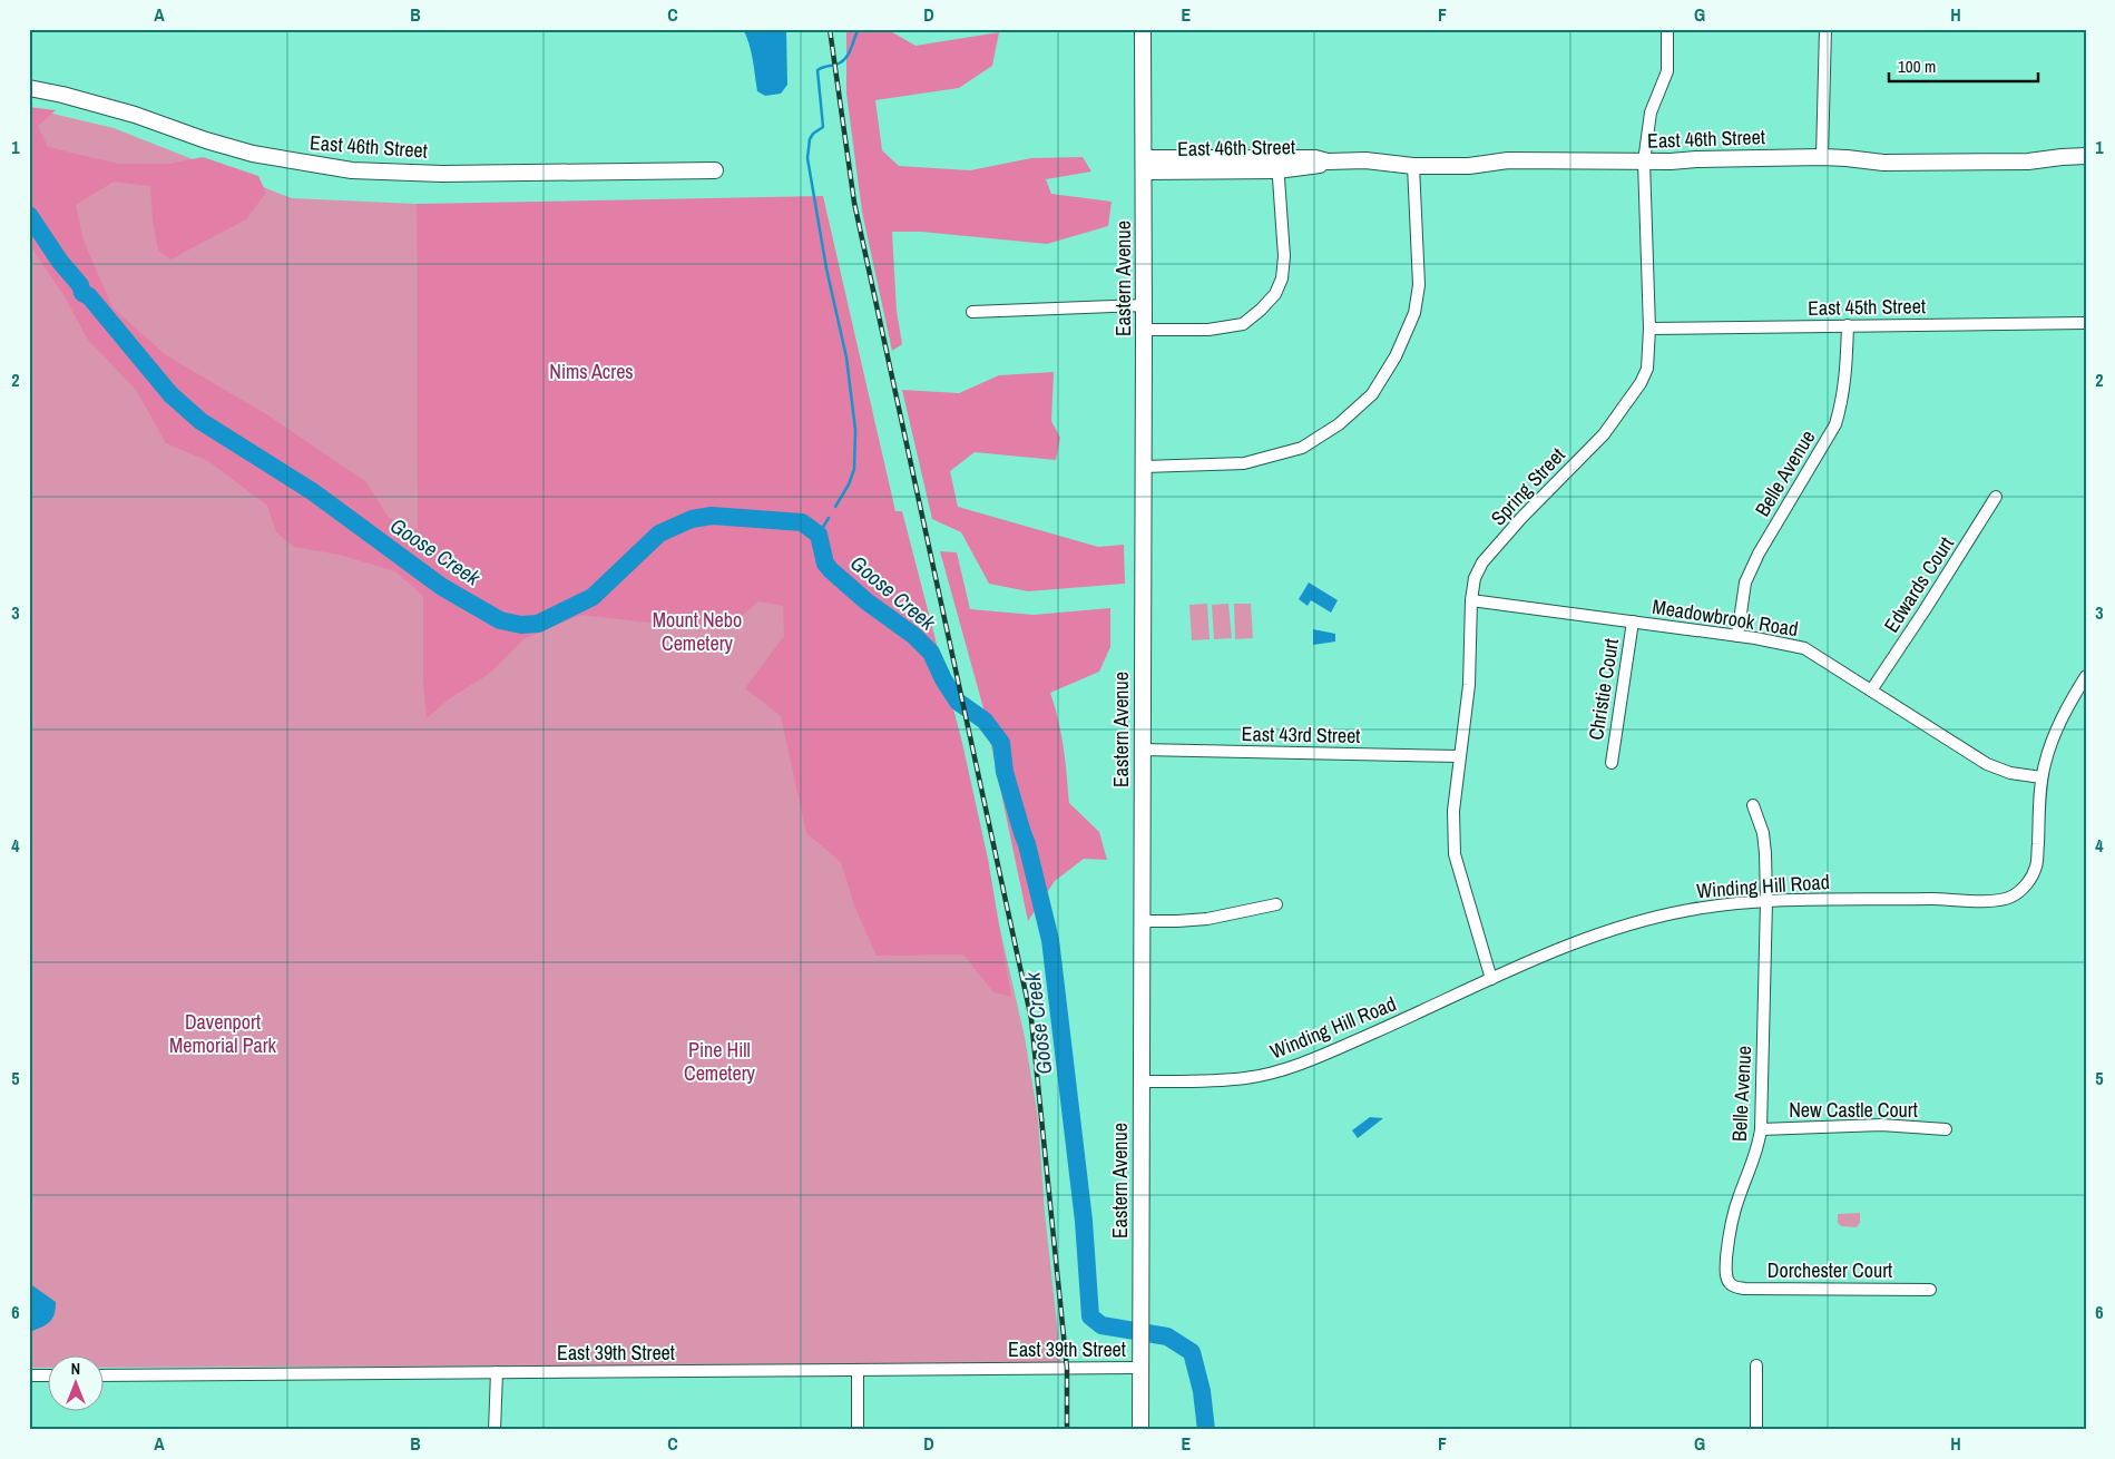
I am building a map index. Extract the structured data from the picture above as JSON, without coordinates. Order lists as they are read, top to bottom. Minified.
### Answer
{"streets":{"street":["East 46th Street","Eastern Avenue","East 45th Street","Belle Avenue","Spring Street","Edwards Court","Meadowbrook Road","Christie Court","East 43rd Street","Winding Hill Road","New Castle Court","Dorchester Court","East 39th Street"]},"crossings":[["East 46th Street","Eastern Avenue"],["East 46th Street","Spring Street"],["Eastern Avenue","East 43rd Street"],["Eastern Avenue","Winding Hill Road"],["Eastern Avenue","East 39th Street"],["East 45th Street","Belle Avenue"],["East 45th Street","Spring Street"],["Belle Avenue","Meadowbrook Road"],["Belle Avenue","Winding Hill Road"],["Belle Avenue","New Castle Court"],["Belle Avenue","Dorchester Court"],["Spring Street","Meadowbrook Road"],["Spring Street","East 43rd Street"],["Spring Street","Winding Hill Road"],["Edwards Court","Meadowbrook Road"],["Meadowbrook Road","Christie Court"],["Meadowbrook Road","Winding Hill Road"]],"water":["Goose Creek"],"parks":["Nims Acres","Mount Nebo Cemetery","Davenport Memorial Park","Pine Hill Cemetery"],"scale_bar":"100 m","north":"top","grid":{"columns":["A","B","C","D","E","F","G","H"],"rows":["1","2","3","4","5","6"]}}
